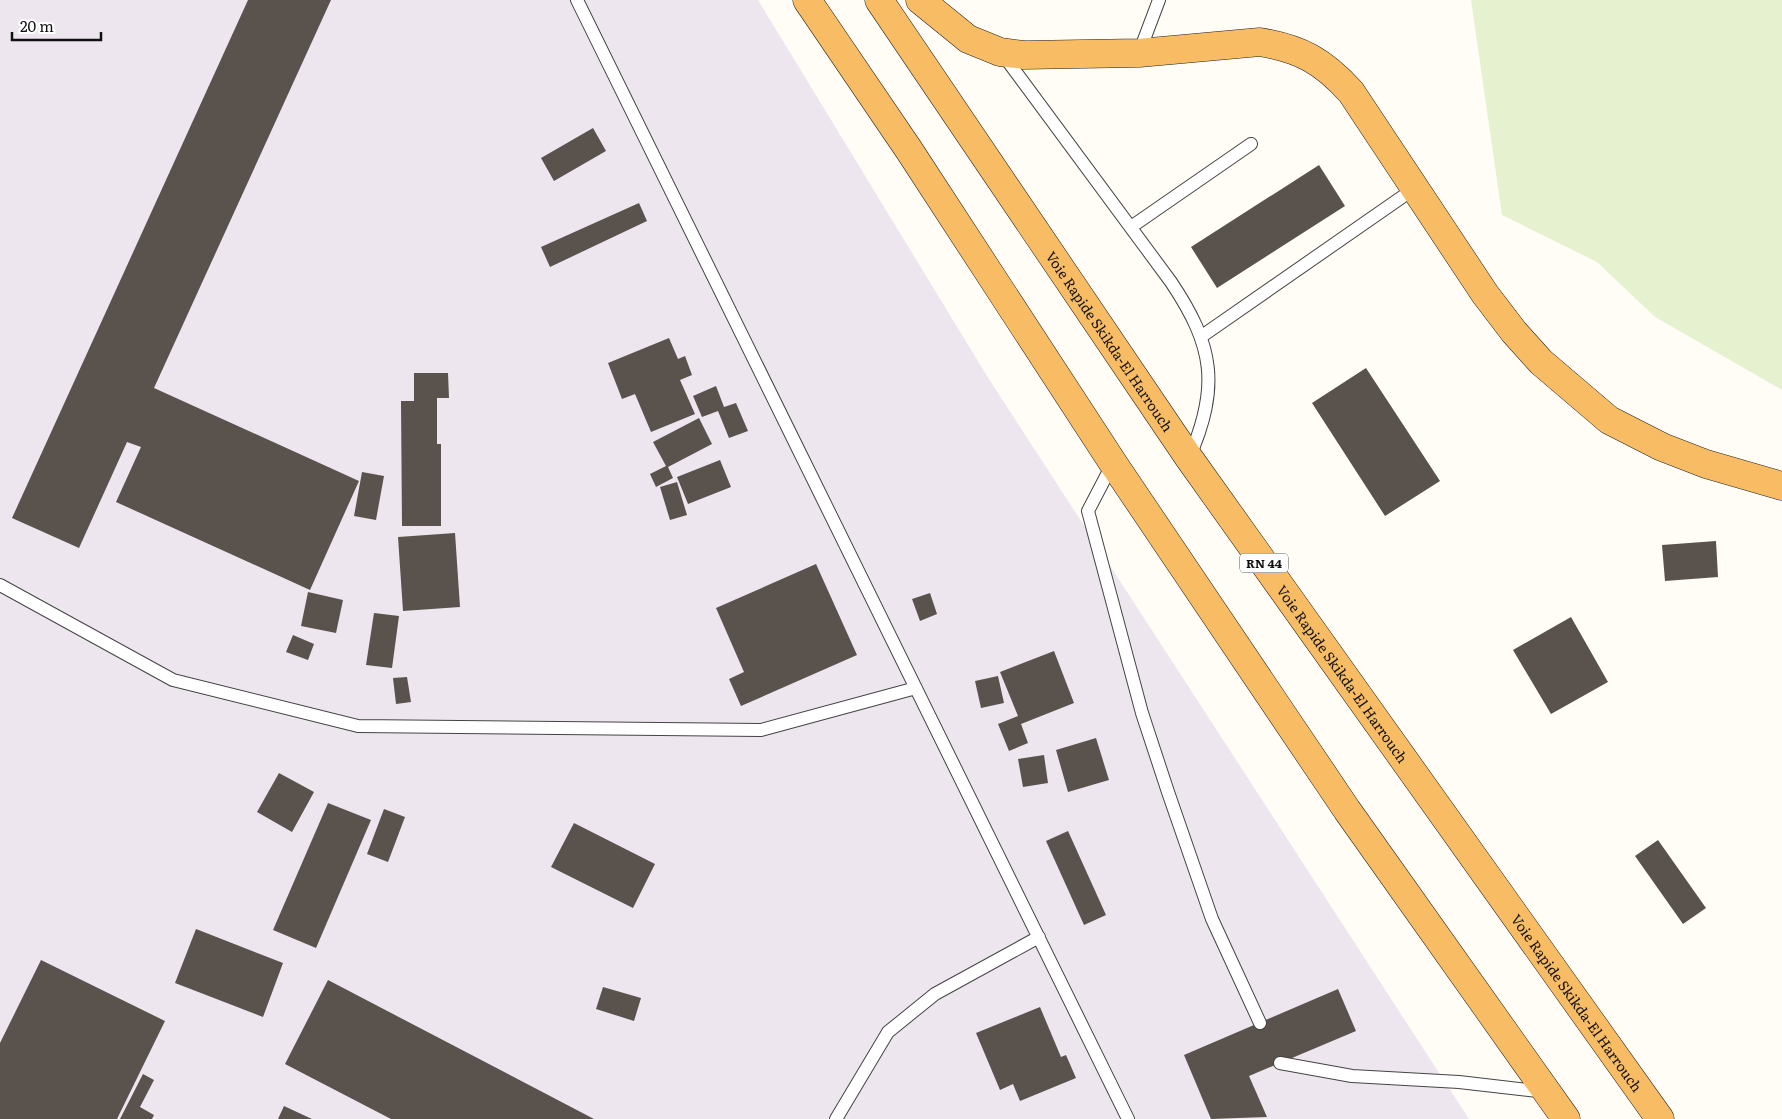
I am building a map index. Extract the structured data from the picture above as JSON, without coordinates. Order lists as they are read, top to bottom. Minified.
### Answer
{"streets":{"highway":["Voie Rapide Skikda-El Harrouch","RN 44"]},"scale_bar":"20 m"}
